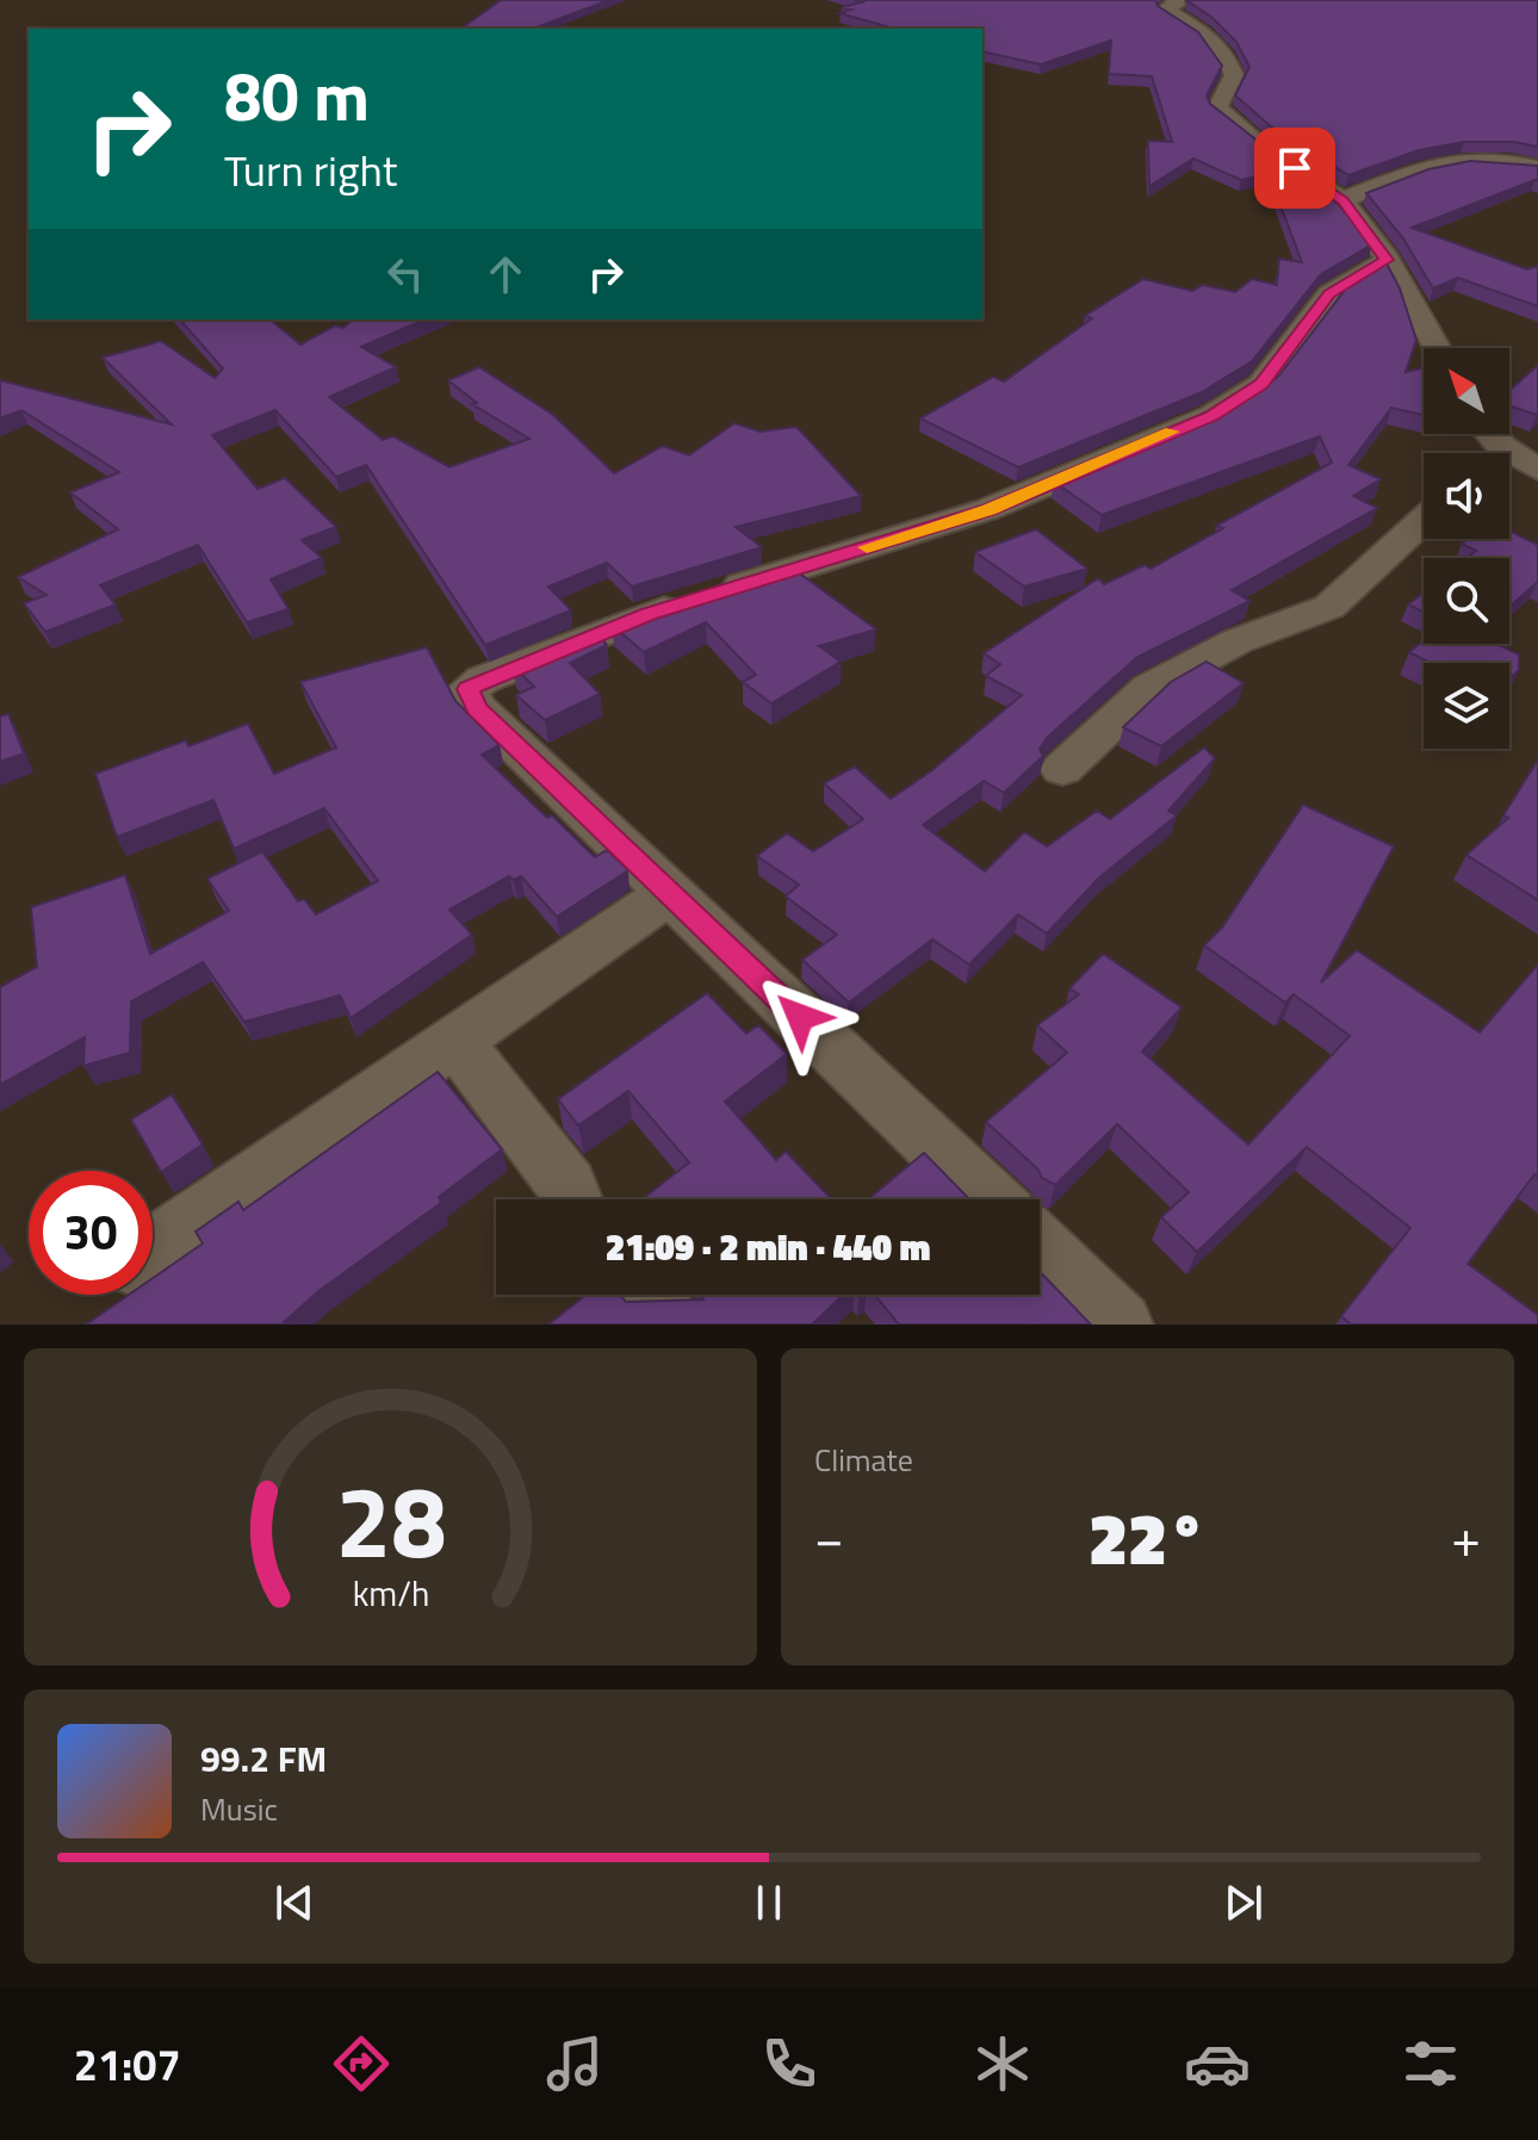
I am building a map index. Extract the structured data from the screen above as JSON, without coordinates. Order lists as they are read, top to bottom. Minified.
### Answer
{"north":"top left","page":{"turn":["80 m","Turn right"],"limit":"30","trip":"21:09 · 2 min · 440 m","tile":"Climate","heat":["−","22°","+"],"song":["99.2 FM","Music"],"tabs":"21:07","gauge":["28","km/h"]}}
